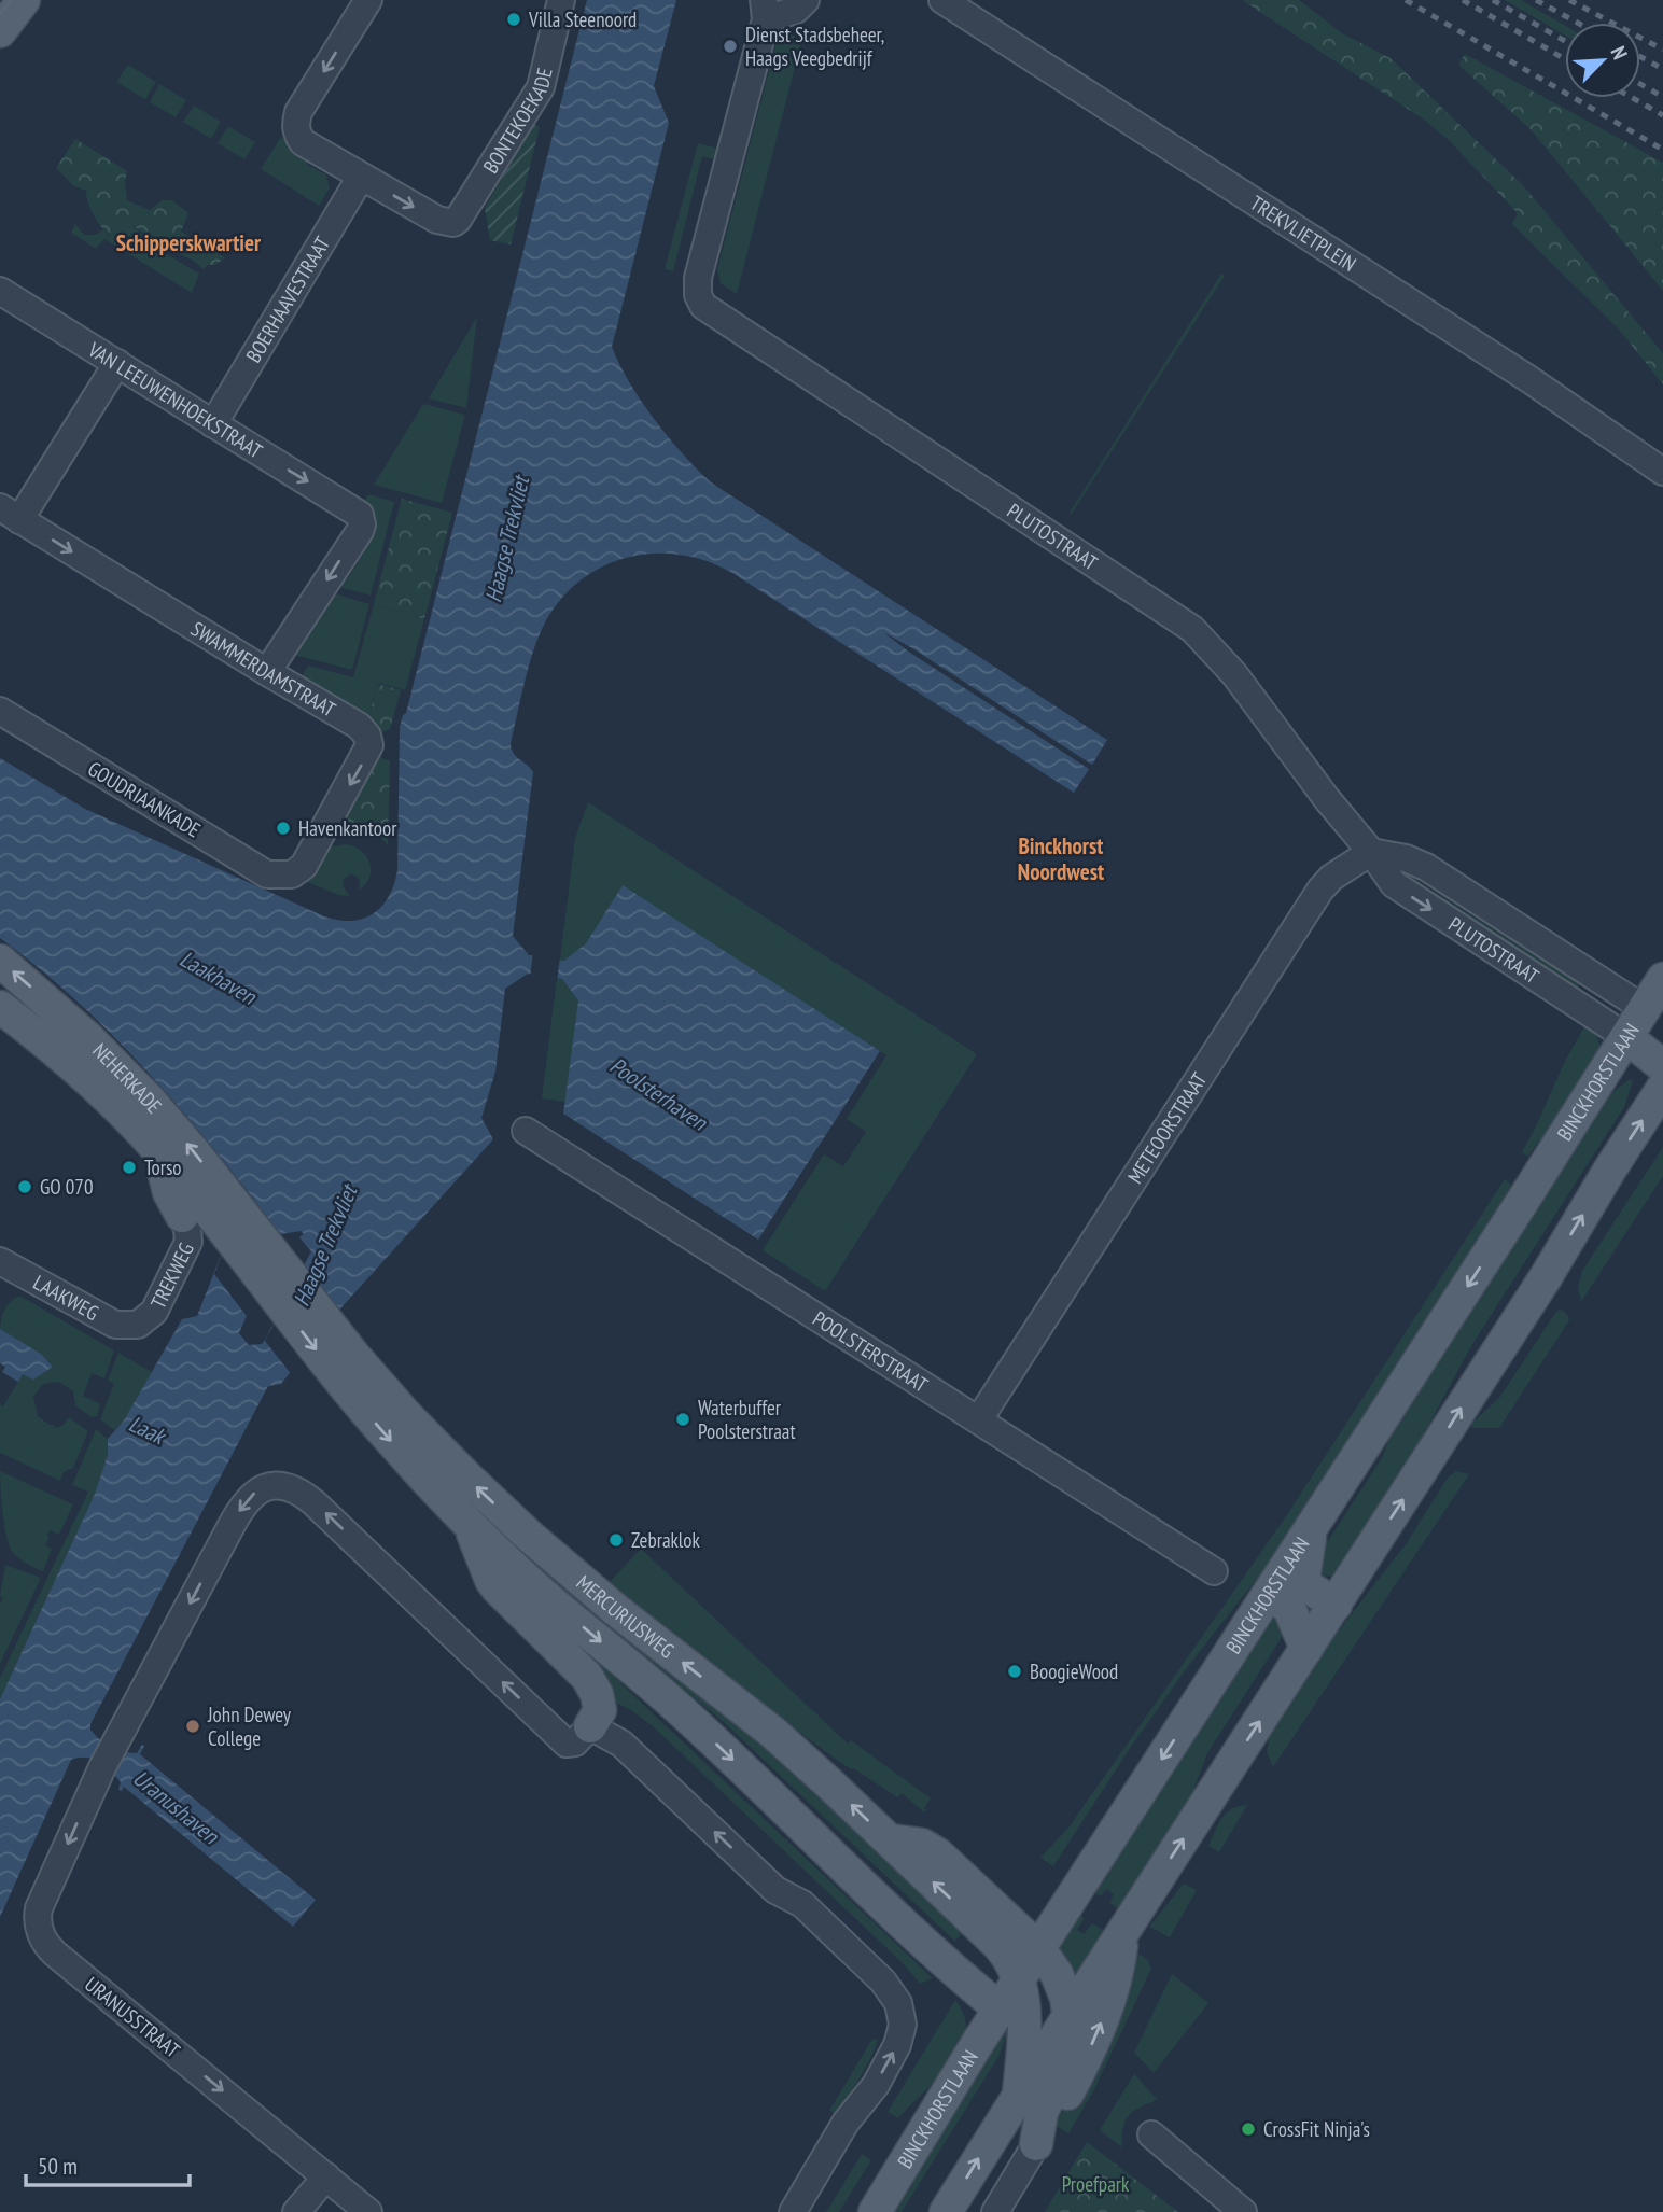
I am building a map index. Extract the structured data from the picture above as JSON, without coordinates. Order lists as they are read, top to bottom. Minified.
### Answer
{"streets":{"main road":["NEHERKADE","BINCKHORSTLAAN","MERCURIUSWEG"],"street":["BONTEKOEKADE","TREKVLIETPLEIN","BOERHAAVESTRAAT","VAN LEEUWENHOEKSTRAAT","PLUTOSTRAAT","SWAMMERDAMSTRAAT","GOUDRIAANKADE","METEOORSTRAAT","TREKWEG","LAAKWEG","POOLSTERSTRAAT","URANUSSTRAAT"]},"crossings":[["BONTEKOEKADE","BOERHAAVESTRAAT"],["BOERHAAVESTRAAT","VAN LEEUWENHOEKSTRAAT"],["VAN LEEUWENHOEKSTRAAT","SWAMMERDAMSTRAAT"],["PLUTOSTRAAT","BINCKHORSTLAAN"],["PLUTOSTRAAT","METEOORSTRAAT"],["SWAMMERDAMSTRAAT","GOUDRIAANKADE"],["NEHERKADE","MERCURIUSWEG"],["BINCKHORSTLAAN","MERCURIUSWEG"],["METEOORSTRAAT","POOLSTERSTRAAT"],["TREKWEG","LAAKWEG"]],"districts":["Schipperskwartier","Binckhorst Noordwest"],"water":["Haagse Trekvliet","Laakhaven","Poolsterhaven","Laak","Uranushaven"],"parks":["Proefpark"],"places":["Villa Steenoord","Dienst Stadsbeheer, Haags Veegbedrijf","Havenkantoor","Torso","GO 070","Waterbuffer Poolsterstraat","Zebraklok","BoogieWood","John Dewey College","CrossFit Ninja's"],"scale_bar":"50 m","north":"top right"}
